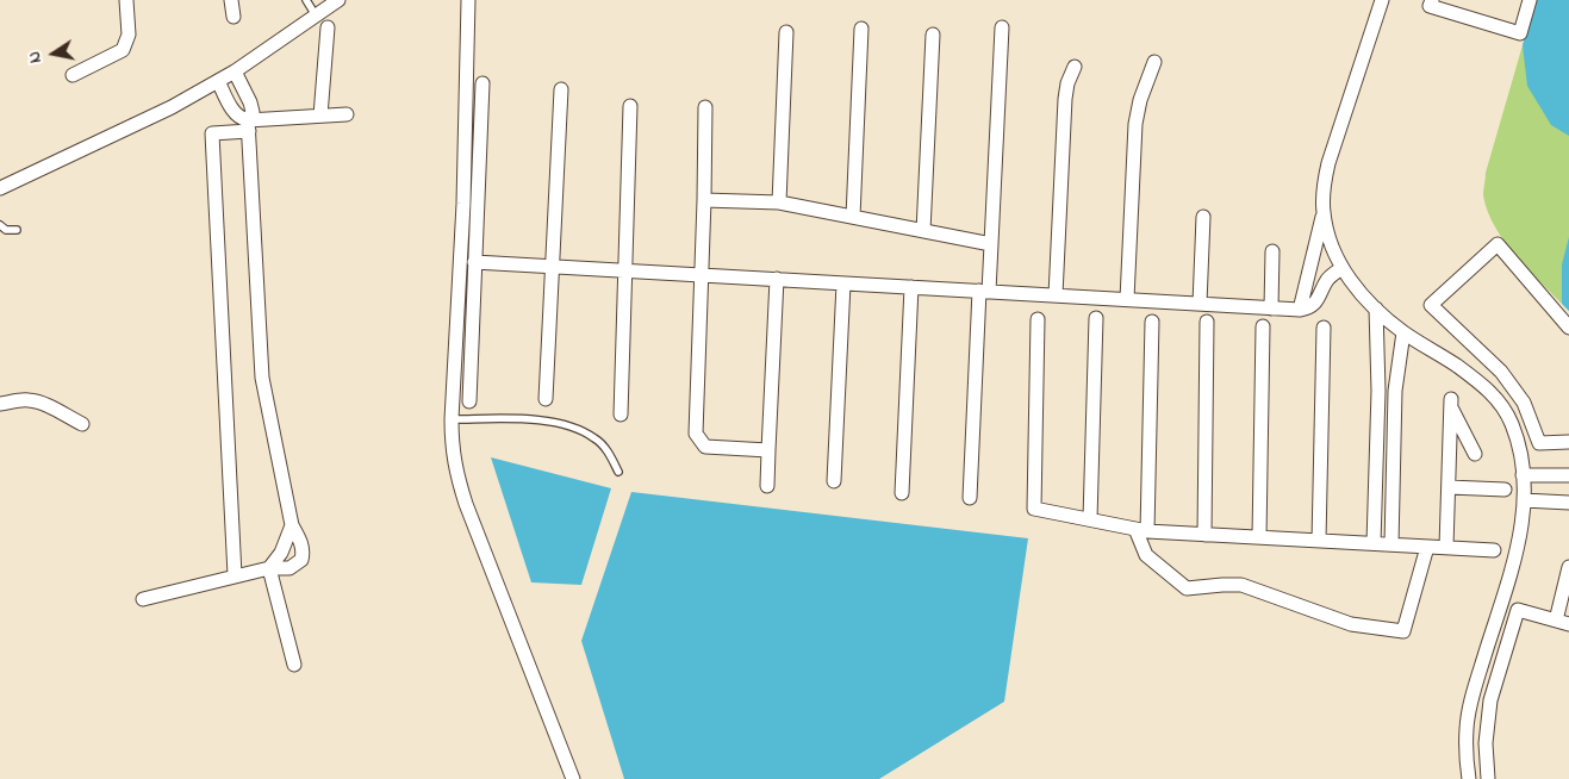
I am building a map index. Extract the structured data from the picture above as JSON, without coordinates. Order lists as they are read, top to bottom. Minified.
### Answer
{"north":"left"}
